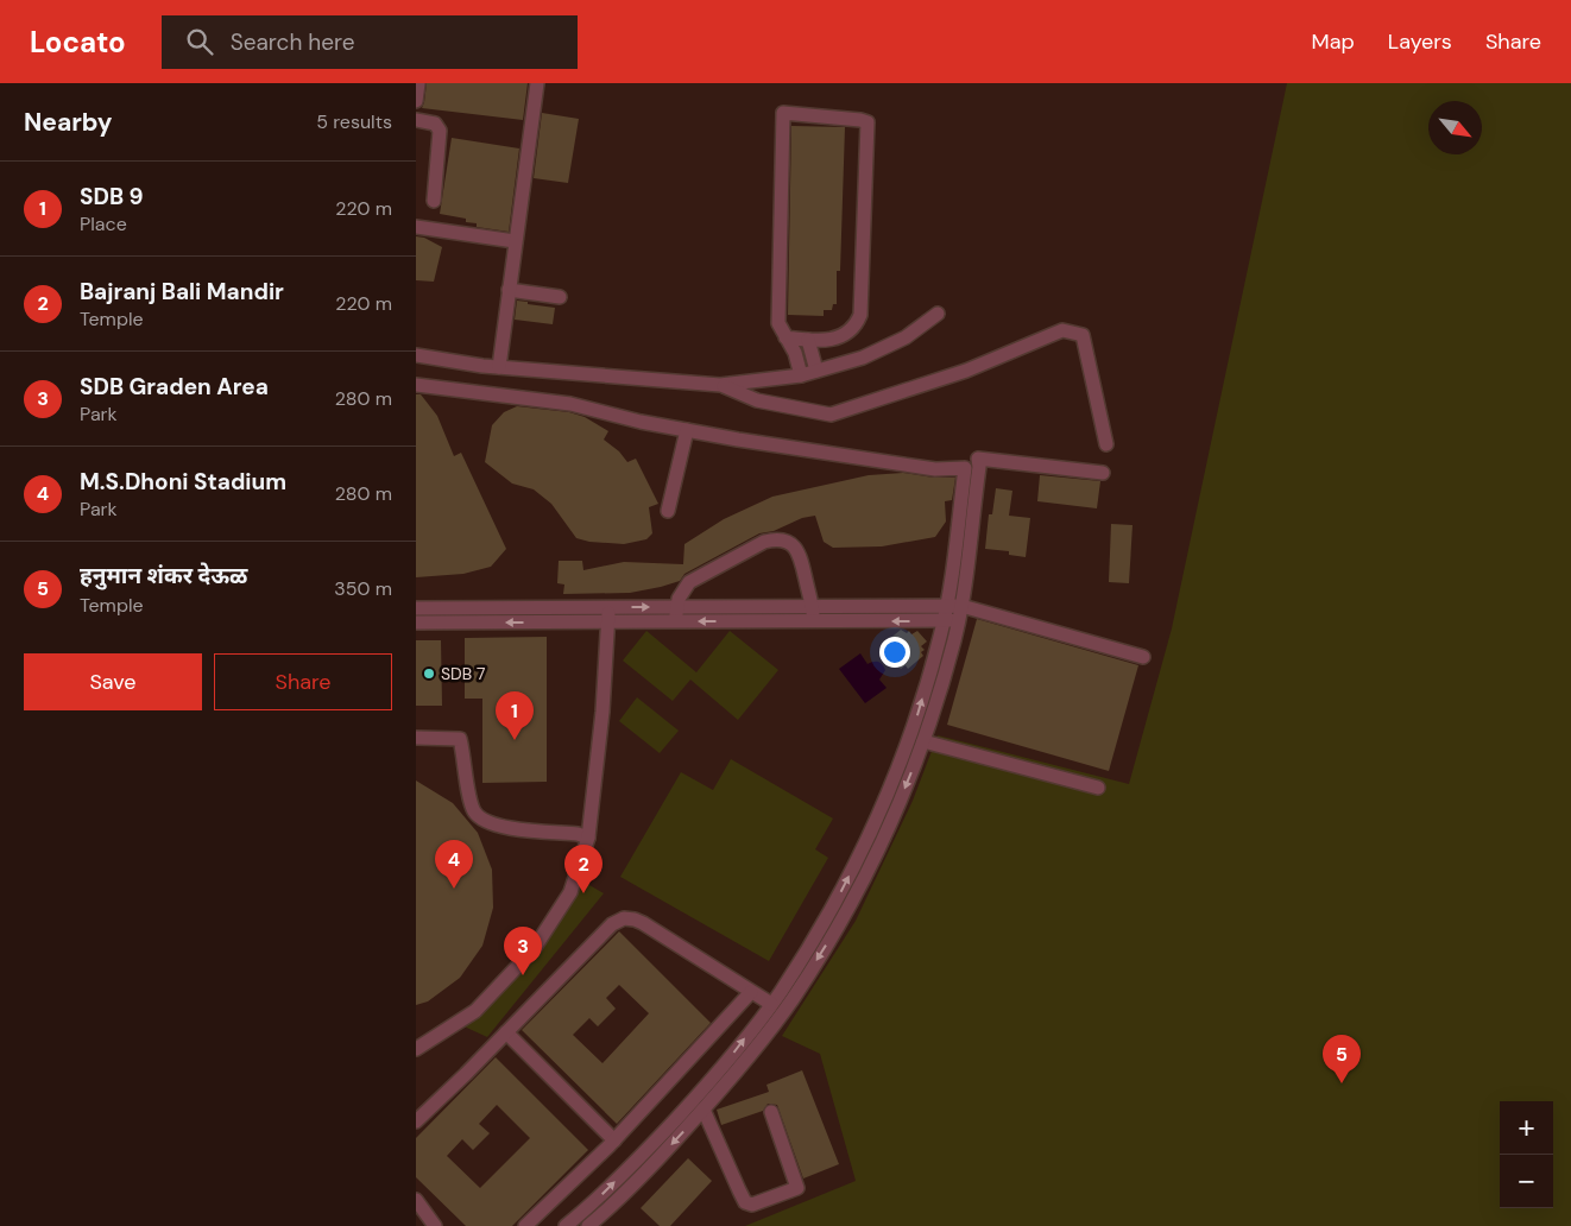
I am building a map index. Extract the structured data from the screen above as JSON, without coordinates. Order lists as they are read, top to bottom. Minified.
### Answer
{"places":["SDB 7"],"north":"bottom right","page":{"header":"Locato","search":"Search here","nav":["Map","Layers","Share"],"heading":["Nearby","5 results"],"list":[{"mark":"1","name":"SDB 9","note":"Place","value":"220 m"},{"mark":"2","name":"Bajranj Bali Mandir","note":"Temple","value":"220 m"},{"mark":"3","name":"SDB Graden Area","note":"Park","value":"280 m"},{"mark":"4","name":"M.S.Dhoni Stadium","note":"Park","value":"280 m"},{"mark":"5","name":"हनुमान शंकर देऊळ","note":"Temple","value":"350 m"}],"buttons":["Save","Share"],"pins":["1","4","2","3","5"],"map_buttons":["+","−"]}}
